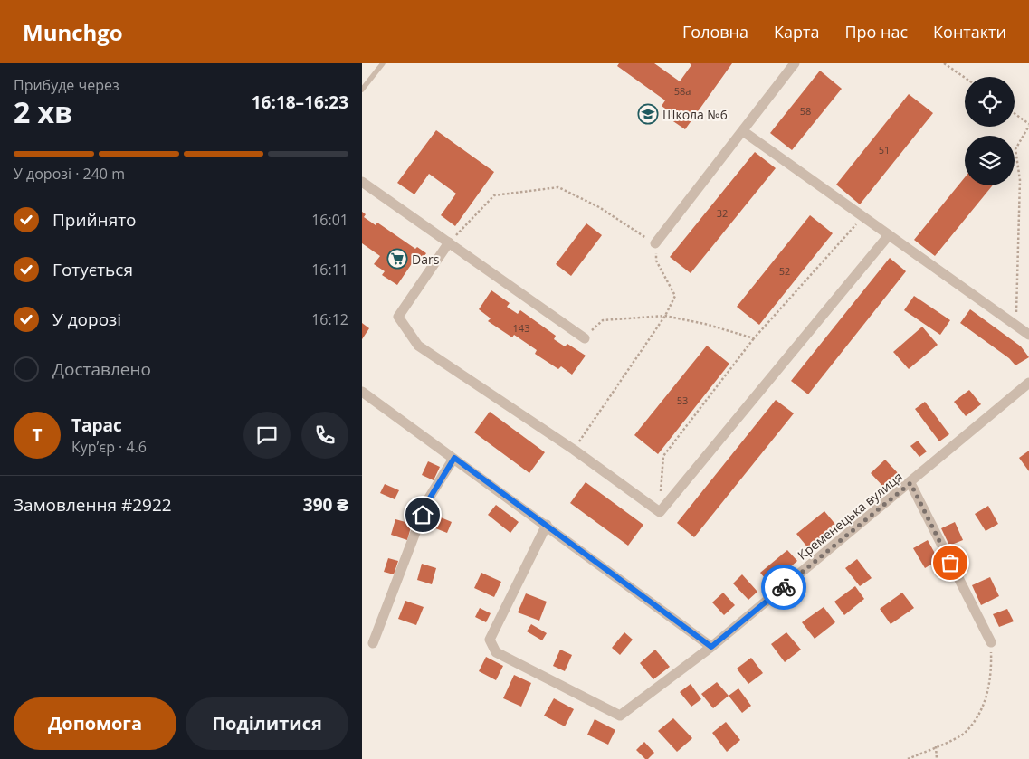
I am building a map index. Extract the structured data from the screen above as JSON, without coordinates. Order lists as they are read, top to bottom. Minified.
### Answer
{"streets":{"street":["Кременецька вулиця"]},"places":{"school or university":["Школа №6"],"supermarket":["Dars"]},"house_numbers":["58а","58","51","32","52","143","53"],"page":{"header":"Munchgo","nav":["Головна","Карта","Про нас","Контакти"],"heading":["2 хв","Прибуде через","16:18–16:23"],"panel":["Тарас","Кур’єр · 4.6","Замовлення #2922","390 ₴"],"bar":"У дорозі · 240 m","list":[["Прийнято","16:01"],["Готується","16:11"],["У дорозі","16:12"],"Доставлено"],"round":"Т","buttons":["Допомога","Поділитися"]}}
